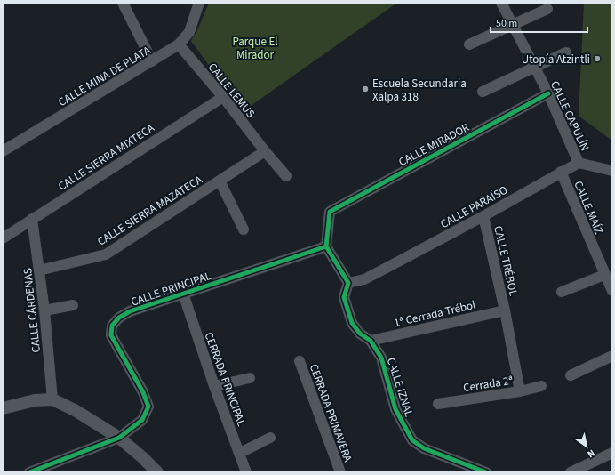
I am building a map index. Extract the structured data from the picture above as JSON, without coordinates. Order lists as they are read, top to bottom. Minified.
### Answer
{"streets":{"street":["CALLE MINA DE PLATA","CALLE LEMUS","CALLE CAPULÍN","CALLE MIRADOR","CALLE SIERRA MIXTECA","CALLE PARAÍSO","CALLE MAÍZ","CALLE SIERRA MAZATECA","CALLE TRÉBOL","CALLE PRINCIPAL","CALLE CÁRDENAS","1ª Cerrada Trébol","CERRADA PRINCIPAL","Cerrada 2ª","CALLE IZNAL","CERRADA PRIMAVERA"]},"crossings":[["CALLE MINA DE PLATA","CALLE LEMUS"],["CALLE LEMUS","CALLE SIERRA MIXTECA"],["CALLE LEMUS","CALLE SIERRA MAZATECA"],["CALLE CAPULÍN","CALLE MIRADOR"],["CALLE CAPULÍN","CALLE PARAÍSO"],["CALLE MIRADOR","CALLE PRINCIPAL"],["CALLE SIERRA MIXTECA","CALLE CÁRDENAS"],["CALLE PARAÍSO","CALLE MAÍZ"],["CALLE PARAÍSO","CALLE TRÉBOL"],["CALLE PARAÍSO","CALLE IZNAL"],["CALLE SIERRA MAZATECA","CALLE CÁRDENAS"],["CALLE TRÉBOL","1ª Cerrada Trébol"],["CALLE TRÉBOL","Cerrada 2ª"],["CALLE PRINCIPAL","CERRADA PRINCIPAL"],["1ª Cerrada Trébol","CALLE IZNAL"]],"parks":["Parque El Mirador"],"places":["Utopía Atzintli","Escuela Secundaria Xalpa 318"],"scale_bar":"50 m","north":"bottom right"}
